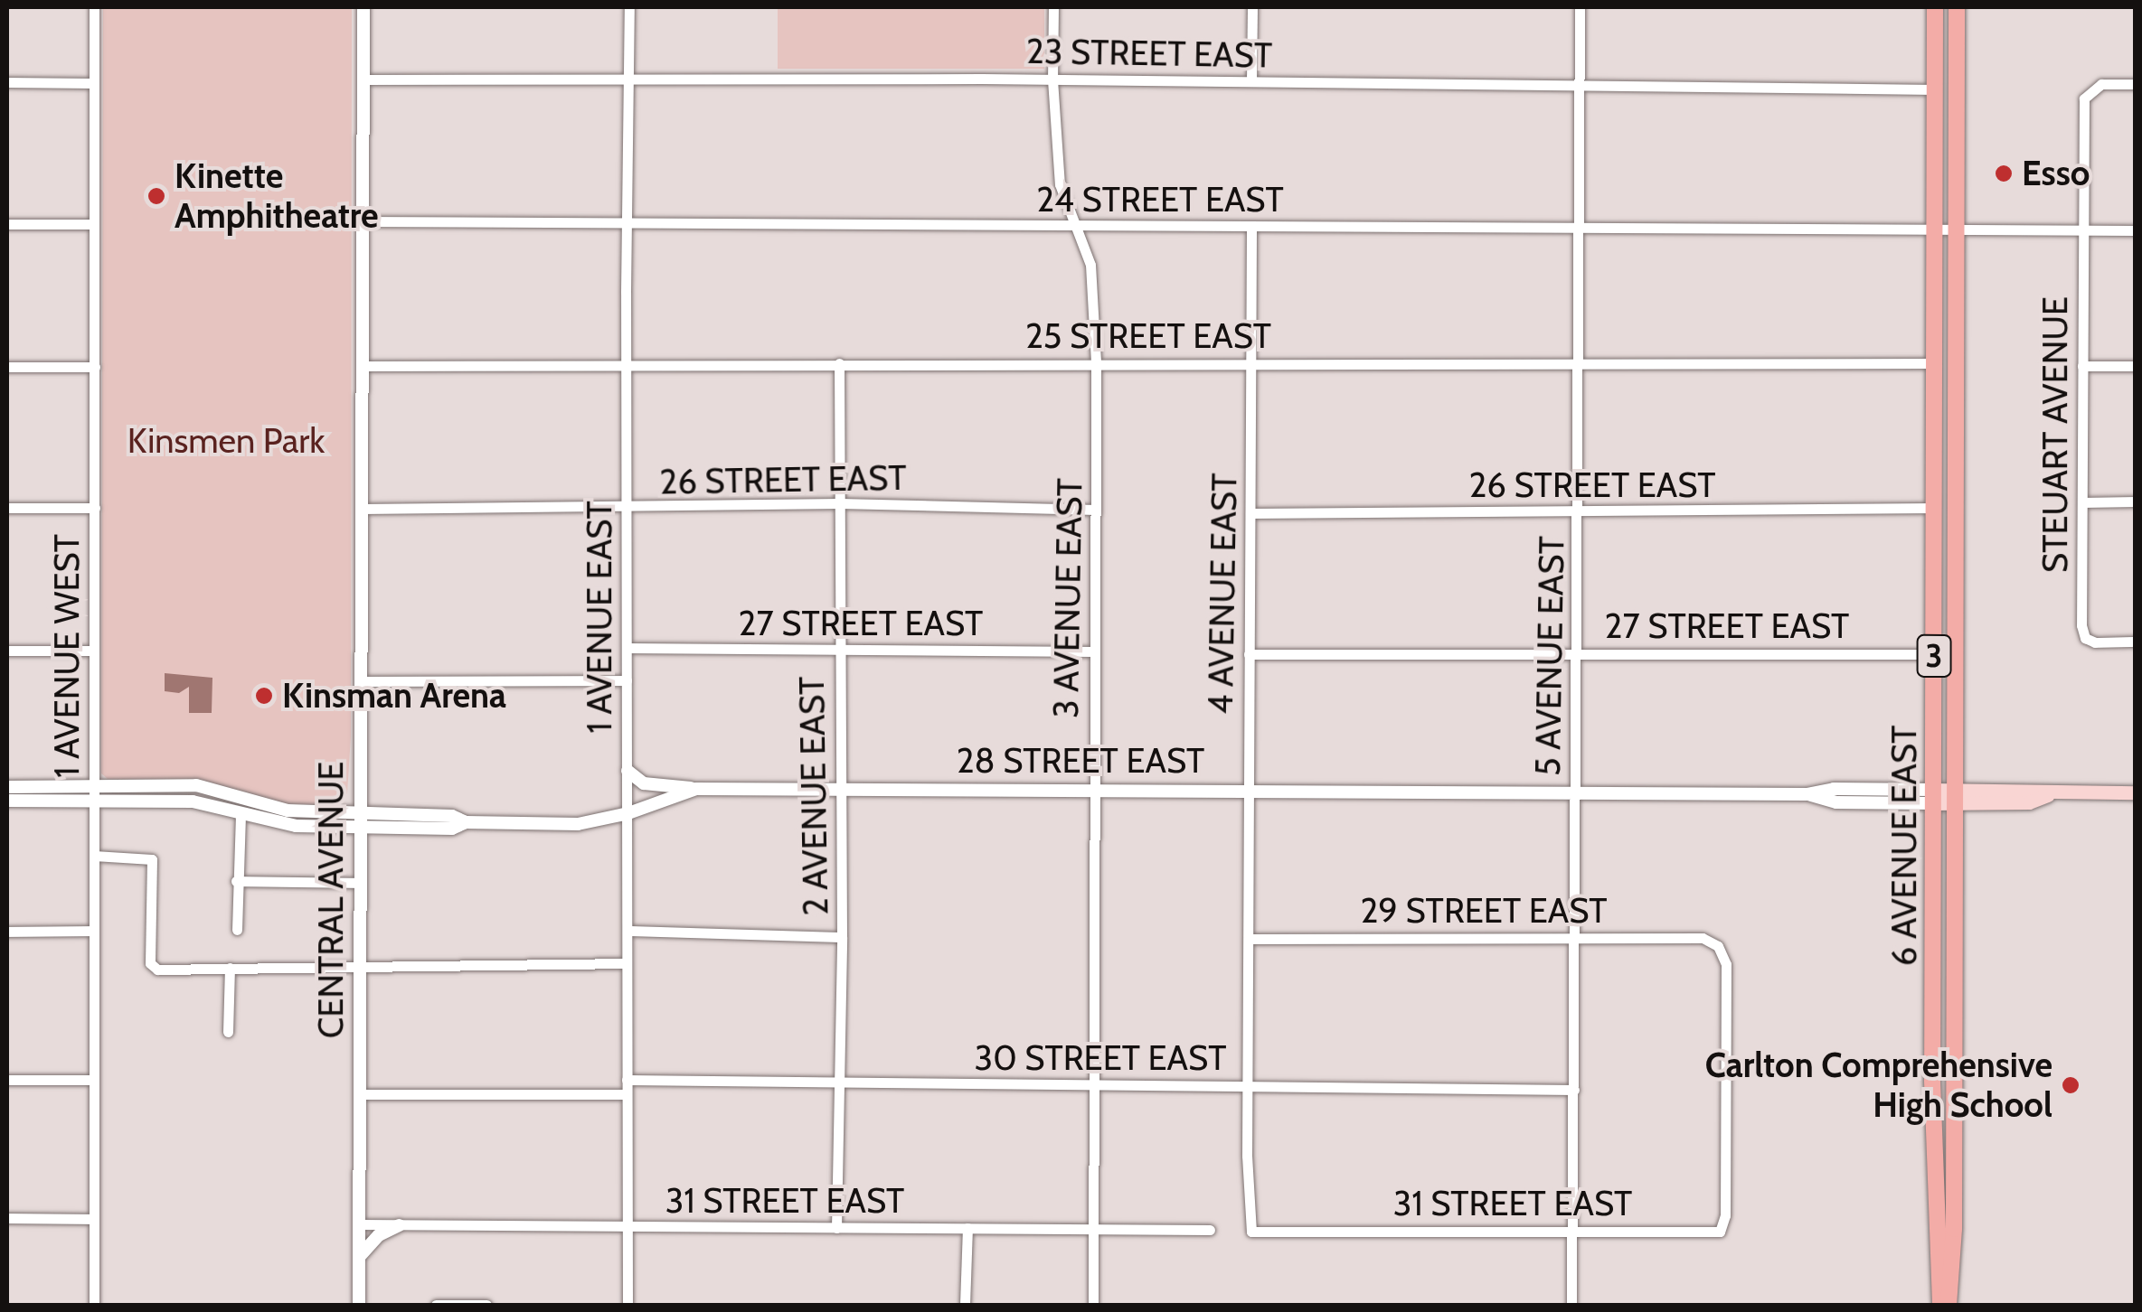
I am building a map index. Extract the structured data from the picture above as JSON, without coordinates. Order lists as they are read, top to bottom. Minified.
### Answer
{"streets":{"main road":["3","28 STREET EAST","6 AVENUE EAST"],"street":["23 STREET EAST","24 STREET EAST","25 STREET EAST","STEUART AVENUE","26 STREET EAST","4 AVENUE EAST","3 AVENUE EAST","1 AVENUE EAST","27 STREET EAST","1 AVENUE WEST","5 AVENUE EAST","2 AVENUE EAST","CENTRAL AVENUE","29 STREET EAST","30 STREET EAST","31 STREET EAST"]},"crossings":[["23 STREET EAST","3 AVENUE EAST"],["23 STREET EAST","1 AVENUE EAST"],["23 STREET EAST","5 AVENUE EAST"],["23 STREET EAST","6 AVENUE EAST"],["23 STREET EAST","CENTRAL AVENUE"],["24 STREET EAST","STEUART AVENUE"],["24 STREET EAST","4 AVENUE EAST"],["24 STREET EAST","3 AVENUE EAST"],["24 STREET EAST","1 AVENUE EAST"],["24 STREET EAST","5 AVENUE EAST"],["24 STREET EAST","6 AVENUE EAST"],["24 STREET EAST","CENTRAL AVENUE"],["25 STREET EAST","4 AVENUE EAST"],["25 STREET EAST","3 AVENUE EAST"],["25 STREET EAST","1 AVENUE EAST"],["25 STREET EAST","5 AVENUE EAST"],["25 STREET EAST","2 AVENUE EAST"],["25 STREET EAST","6 AVENUE EAST"],["25 STREET EAST","CENTRAL AVENUE"],["26 STREET EAST","4 AVENUE EAST"],["26 STREET EAST","3 AVENUE EAST"],["26 STREET EAST","1 AVENUE EAST"],["26 STREET EAST","5 AVENUE EAST"],["26 STREET EAST","2 AVENUE EAST"],["26 STREET EAST","6 AVENUE EAST"],["26 STREET EAST","CENTRAL AVENUE"],["4 AVENUE EAST","27 STREET EAST"],["4 AVENUE EAST","28 STREET EAST"],["4 AVENUE EAST","29 STREET EAST"],["4 AVENUE EAST","30 STREET EAST"],["4 AVENUE EAST","31 STREET EAST"],["3 AVENUE EAST","27 STREET EAST"],["3 AVENUE EAST","28 STREET EAST"],["3 AVENUE EAST","30 STREET EAST"],["3 AVENUE EAST","31 STREET EAST"],["1 AVENUE EAST","27 STREET EAST"],["1 AVENUE EAST","28 STREET EAST"],["1 AVENUE EAST","30 STREET EAST"],["1 AVENUE EAST","31 STREET EAST"],["27 STREET EAST","5 AVENUE EAST"],["27 STREET EAST","2 AVENUE EAST"],["27 STREET EAST","6 AVENUE EAST"],["5 AVENUE EAST","28 STREET EAST"],["5 AVENUE EAST","29 STREET EAST"],["5 AVENUE EAST","30 STREET EAST"],["5 AVENUE EAST","31 STREET EAST"],["28 STREET EAST","2 AVENUE EAST"],["28 STREET EAST","6 AVENUE EAST"],["28 STREET EAST","CENTRAL AVENUE"],["2 AVENUE EAST","30 STREET EAST"],["2 AVENUE EAST","31 STREET EAST"],["CENTRAL AVENUE","31 STREET EAST"],["29 STREET EAST","31 STREET EAST"]],"parks":["Kinsmen Park"],"places":["Esso","Kinette Amphitheatre","Kinsman Arena","Carlton Comprehensive High School"]}
